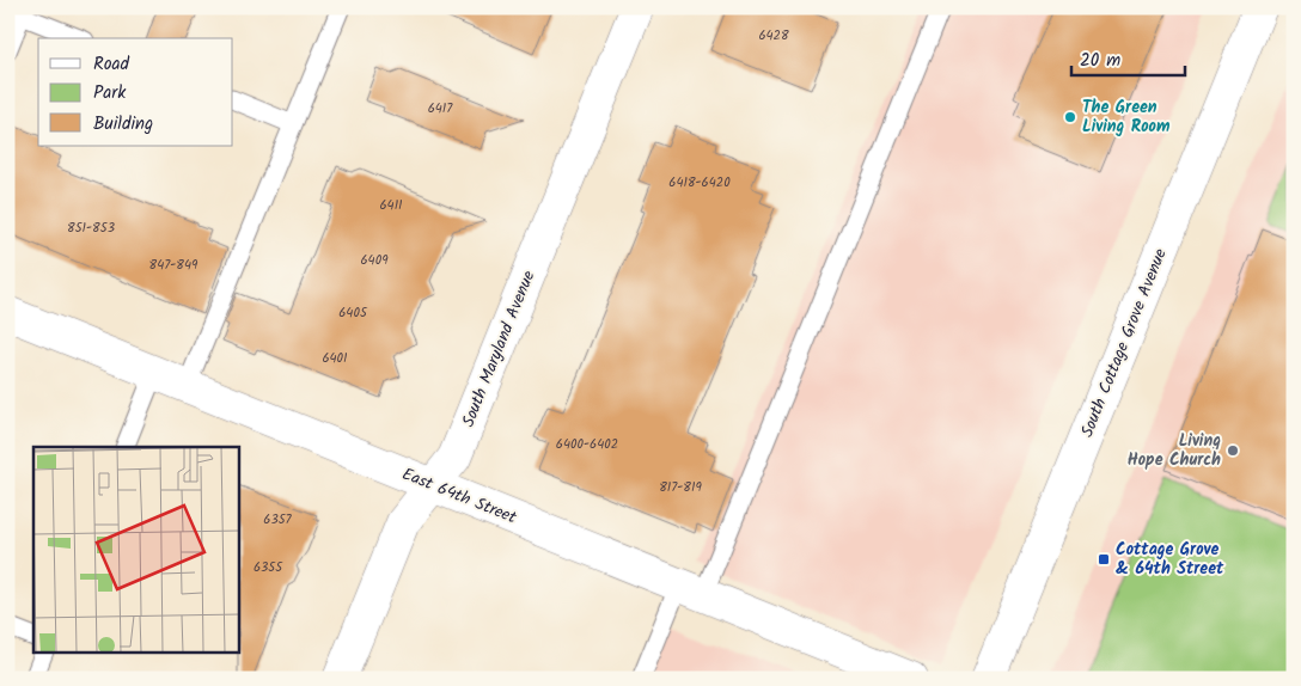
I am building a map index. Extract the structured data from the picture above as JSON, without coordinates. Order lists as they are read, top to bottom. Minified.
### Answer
{"streets":{"street":["South Cottage Grove Avenue","South Maryland Avenue","East 64th Street"]},"crossings":[["South Maryland Avenue","East 64th Street"]],"places":{"other":["The Green Living Room","Living Hope Church"],"transit":["Cottage Grove & 64th Street"]},"house_numbers":["6428","6417","6418-6420","6411","851-853","6409","847-849","6405","6401","6400-6402","817-819","6357","6355"],"legend":["Road","Park","Building"],"scale_bar":"20 m"}
